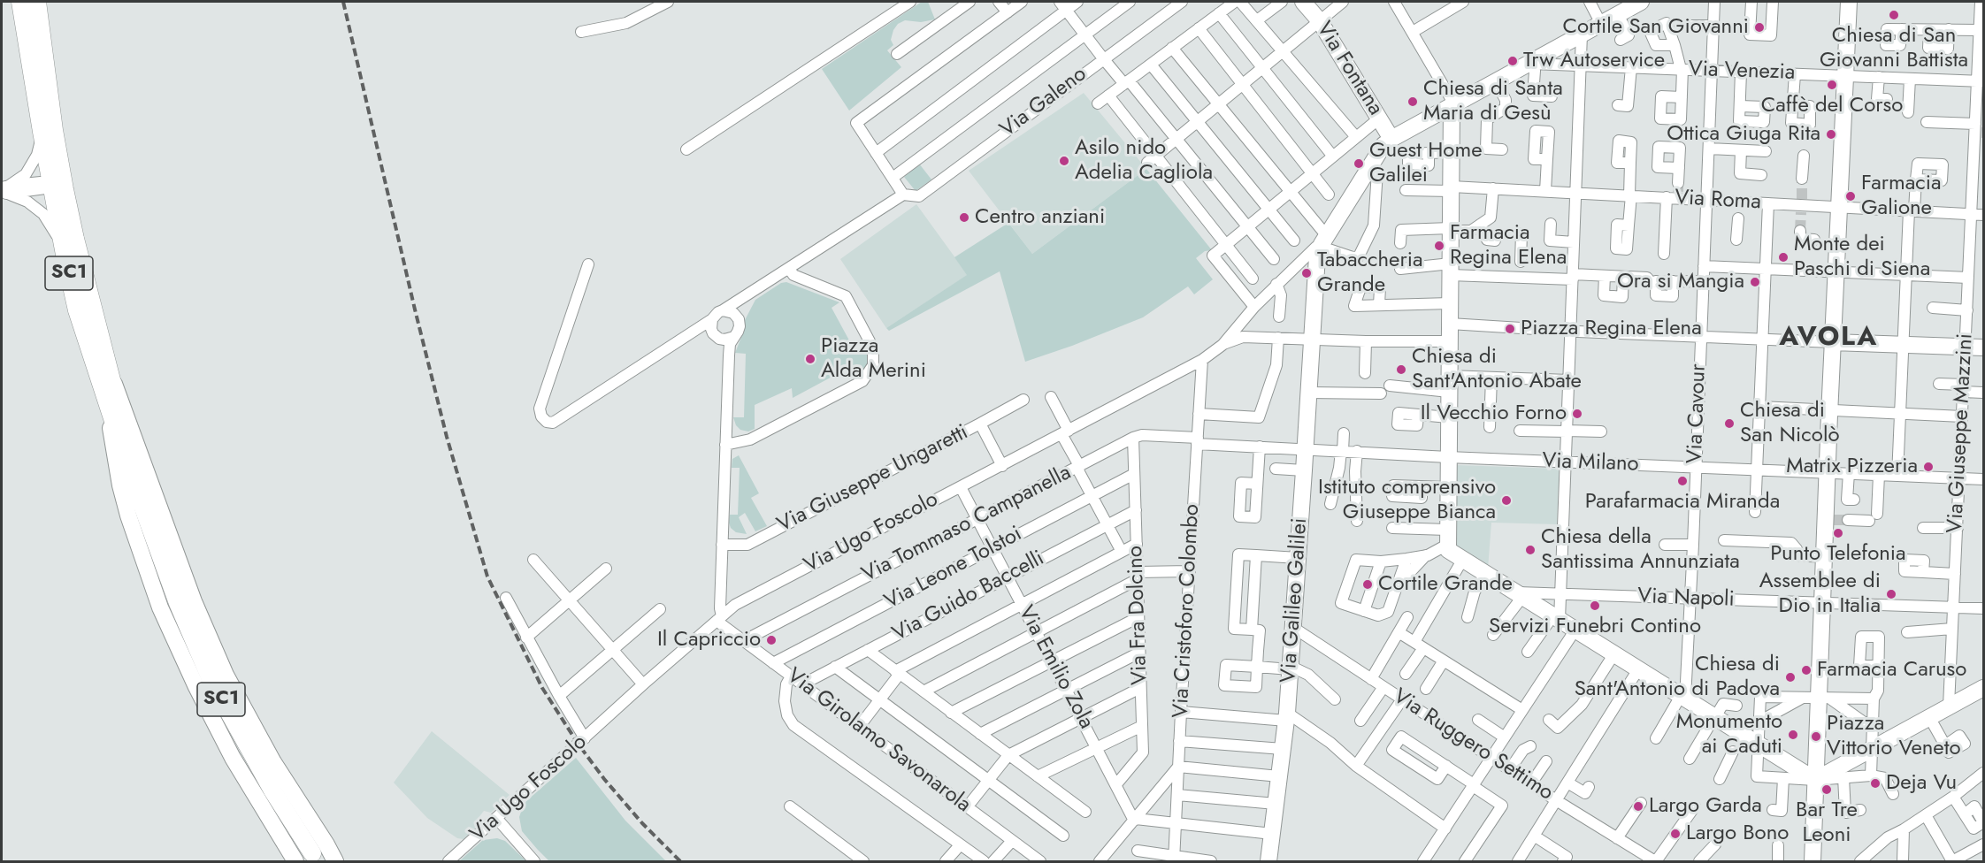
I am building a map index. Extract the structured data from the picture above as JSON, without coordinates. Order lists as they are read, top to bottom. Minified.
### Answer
{"streets":{"main road":["SC1"],"street":["Via Fontana","Via Venezia","Via Galeno","Via Roma","Via Cavour","Via Giuseppe Mazzini","Via Milano","Via Giuseppe Ungaretti","Via Tommaso Campanella","Via Ugo Foscolo","Via Leone Tolstoi","Via Guido Baccelli","Via Napoli","Via Galileo Galilei","Via Cristoforo Colombo","Via Fra Dolcino","Via Emilio Zola","Via Girolamo Savonarola","Via Ruggero Settimo"]},"crossings":[["Via Fontana","Via Galileo Galilei"],["Via Venezia","Via Cavour"],["Via Venezia","Via Giuseppe Mazzini"],["Via Roma","Via Cavour"],["Via Roma","Via Giuseppe Mazzini"],["Via Cavour","Via Milano"],["Via Cavour","Via Napoli"],["Via Giuseppe Mazzini","Via Milano"],["Via Giuseppe Mazzini","Via Napoli"],["Via Milano","Via Tommaso Campanella"],["Via Milano","Via Galileo Galilei"],["Via Milano","Via Cristoforo Colombo"],["Via Giuseppe Ungaretti","Via Ugo Foscolo"],["Via Tommaso Campanella","Via Cristoforo Colombo"],["Via Tommaso Campanella","Via Fra Dolcino"],["Via Tommaso Campanella","Via Emilio Zola"],["Via Tommaso Campanella","Via Girolamo Savonarola"],["Via Ugo Foscolo","Via Galileo Galilei"],["Via Ugo Foscolo","Via Cristoforo Colombo"],["Via Ugo Foscolo","Via Emilio Zola"],["Via Ugo Foscolo","Via Girolamo Savonarola"],["Via Leone Tolstoi","Via Fra Dolcino"],["Via Leone Tolstoi","Via Emilio Zola"],["Via Leone Tolstoi","Via Girolamo Savonarola"],["Via Guido Baccelli","Via Fra Dolcino"],["Via Guido Baccelli","Via Emilio Zola"],["Via Guido Baccelli","Via Girolamo Savonarola"],["Via Galileo Galilei","Via Ruggero Settimo"],["Via Fra Dolcino","Via Emilio Zola"]],"districts":["AVOLA"],"places":["Chiesa di San Giovanni Battista","Cortile San Giovanni","Trw Autoservice","Caffè del Corso","Chiesa di Santa Maria di Gesù","Ottica Giuga Rita","Asilo nido Adelia Cagliola","Guest Home Galilei","Farmacia Galione","Centro anziani","Farmacia Regina Elena","Monte dei Paschi di Siena","Tabaccheria Grande","Ora si Mangia","Piazza Regina Elena","Piazza Alda Merini","Chiesa di Sant'Antonio Abate","Il Vecchio Forno","Chiesa di San Nicolò","Matrix Pizzeria","Parafarmacia Miranda","Istituto comprensivo Giuseppe Bianca","Punto Telefonia","Chiesa della Santissima Annunziata","Cortile Grande","Assemblee di Dio in Italia","Servizi Funebri Contino","Il Capriccio","Farmacia Caruso","Chiesa di Sant'Antonio di Padova","Monumento ai Caduti","Piazza Vittorio Veneto","Deja Vu","Bar Tre Leoni","Largo Garda","Largo Bono"]}
